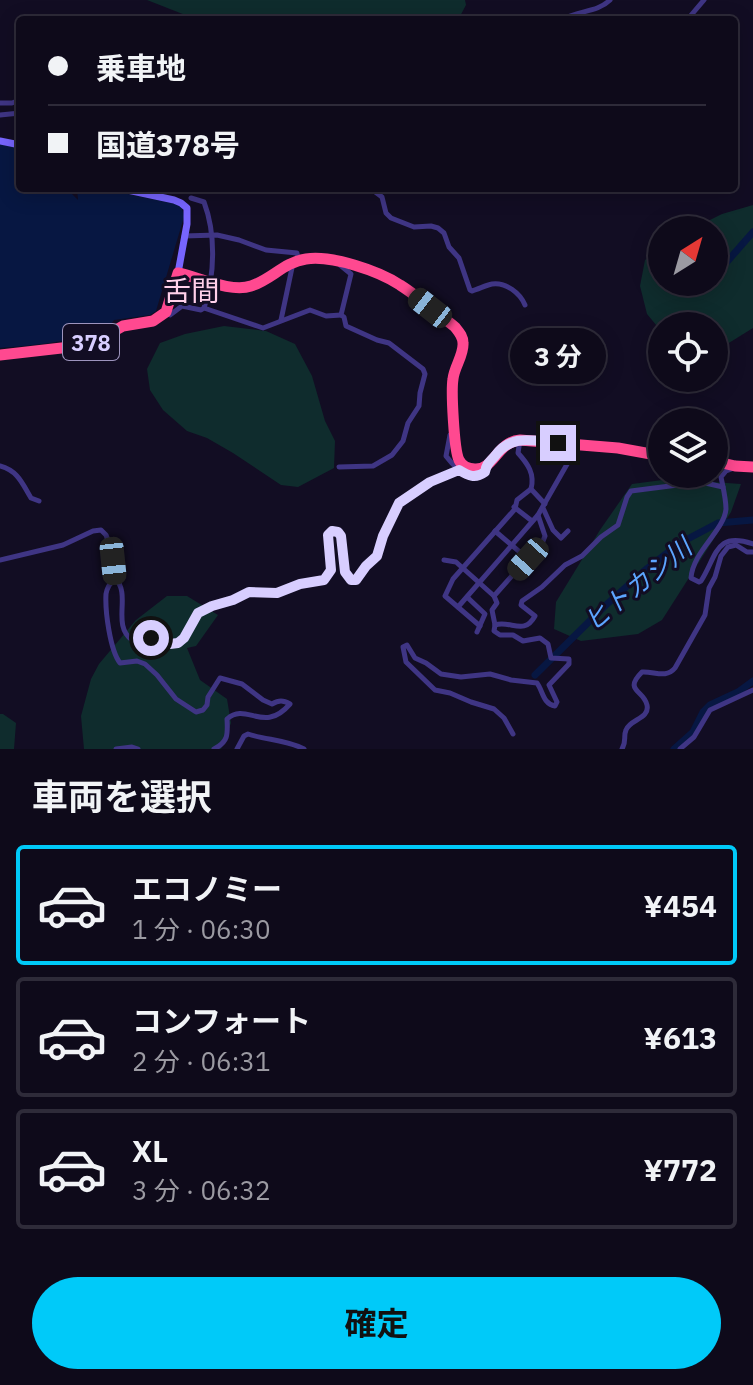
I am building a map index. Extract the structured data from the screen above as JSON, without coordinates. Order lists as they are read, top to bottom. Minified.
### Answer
{"streets":{"highway":["378"]},"districts":["舌間"],"water":["ヒトカシ川"],"north":"top right","page":{"banner":["乗車地","国道378号"],"bubble":"3 分","heading":"車両を選択","list":[{"name":"エコノミー","note":"1 分 · 06:30","value":"¥454"},{"name":"コンフォート","note":"2 分 · 06:31","value":"¥613"},{"name":"XL","note":"3 分 · 06:32","value":"¥772"}],"buttons":"確定"}}
